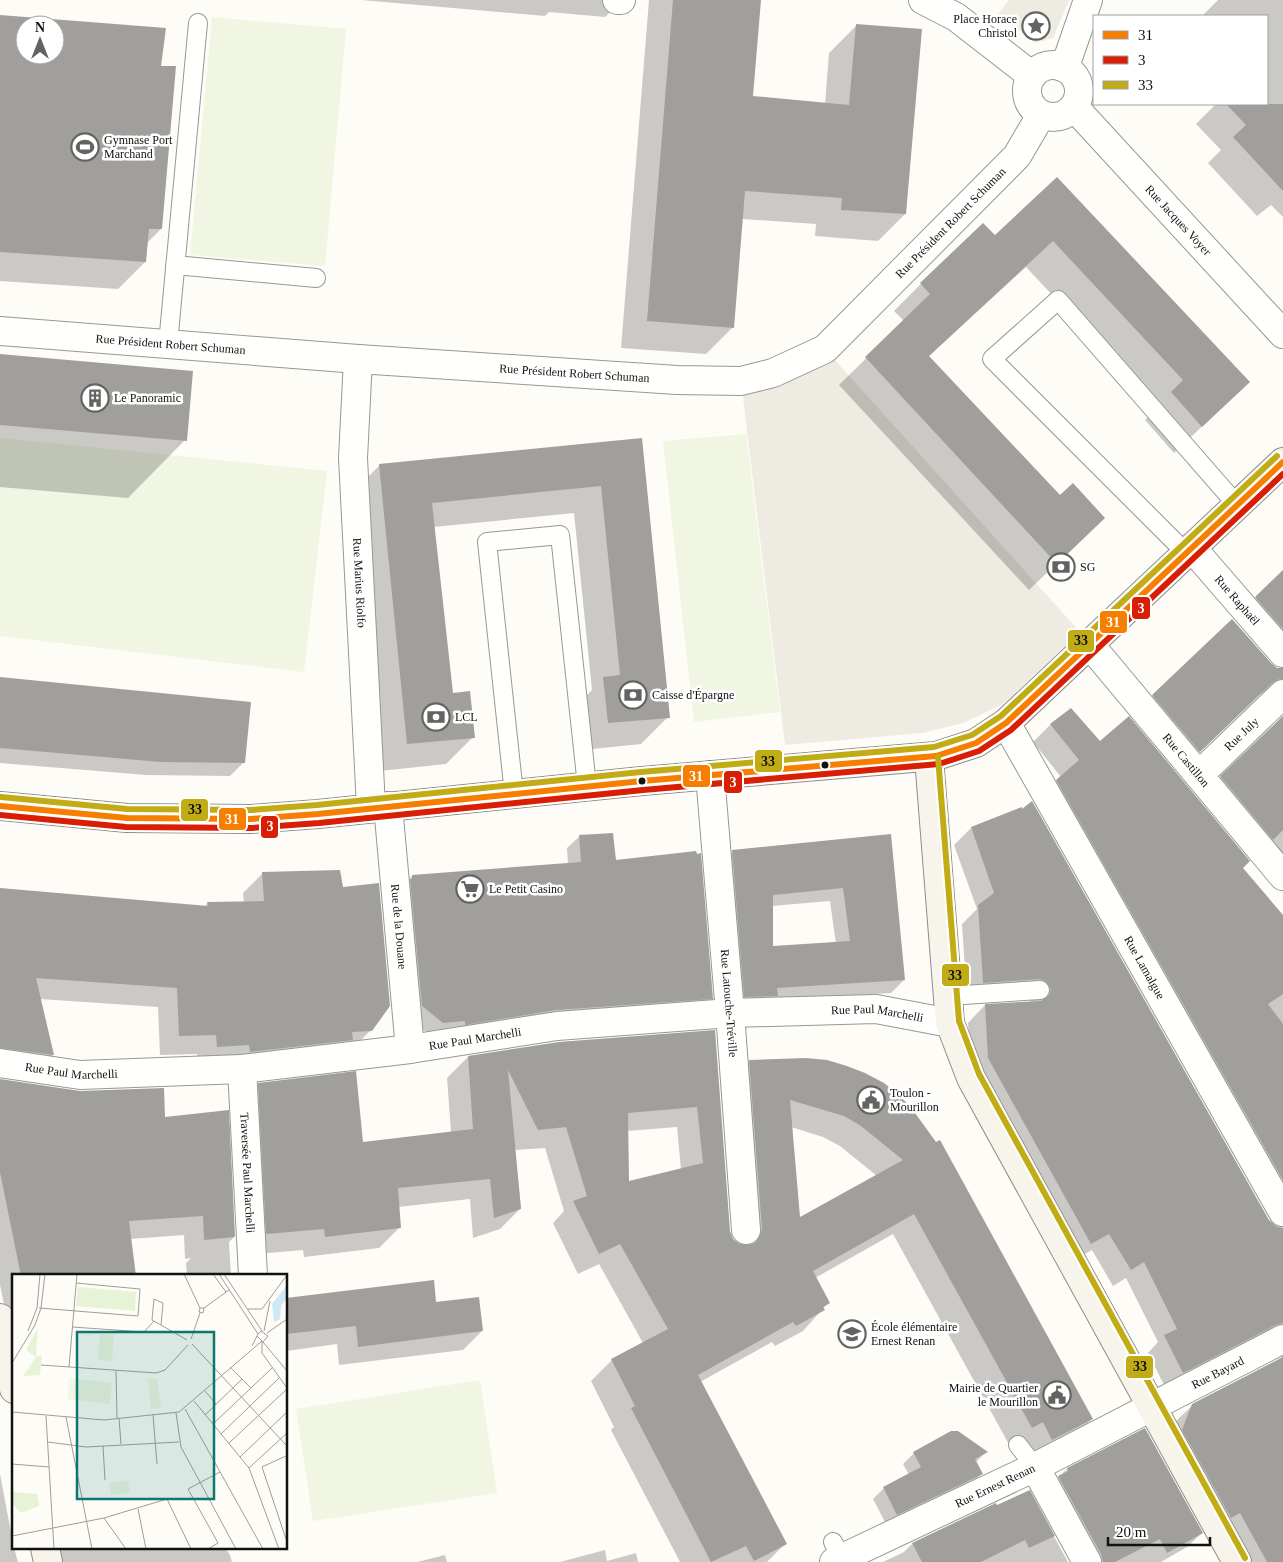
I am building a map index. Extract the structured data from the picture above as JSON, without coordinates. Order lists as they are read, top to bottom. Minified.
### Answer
{"streets":{"street":["Rue Jacques Voyer","Rue Président Robert Schuman","Rue Marius Riolfo","Rue Raphaël","Rue July","Rue Castillon","Rue de la Douane","Rue Lamalgue","Rue Latouche-Tréville","Rue Paul Marchelli","Traversée Paul Marchelli","Rue Bayard","Rue Ernest Renan"]},"crossings":[["Rue Jacques Voyer","Rue Président Robert Schuman"],["Rue Président Robert Schuman","Rue Marius Riolfo"],["Rue Marius Riolfo","Rue de la Douane"],["Rue July","Rue Castillon"],["Rue de la Douane","Rue Paul Marchelli"],["Rue Latouche-Tréville","Rue Paul Marchelli"],["Rue Paul Marchelli","Traversée Paul Marchelli"],["Rue Bayard","Rue Ernest Renan"]],"places":{"place":["Place Horace Christol"],"sports":["Gymnase Port Marchand"],"building":["Le Panoramic"],"bank":["SG","Caisse d'Épargne","LCL"],"supermarket":["Le Petit Casino"],"public building":["Toulon - Mourillon","Mairie de Quartier le Mourillon"],"school or university":["École élémentaire Ernest Renan"]},"lines":["transit line 33","transit line 31","transit line 3"],"legend":["31","3","33"],"scale_bar":"20 m","north":"top"}
